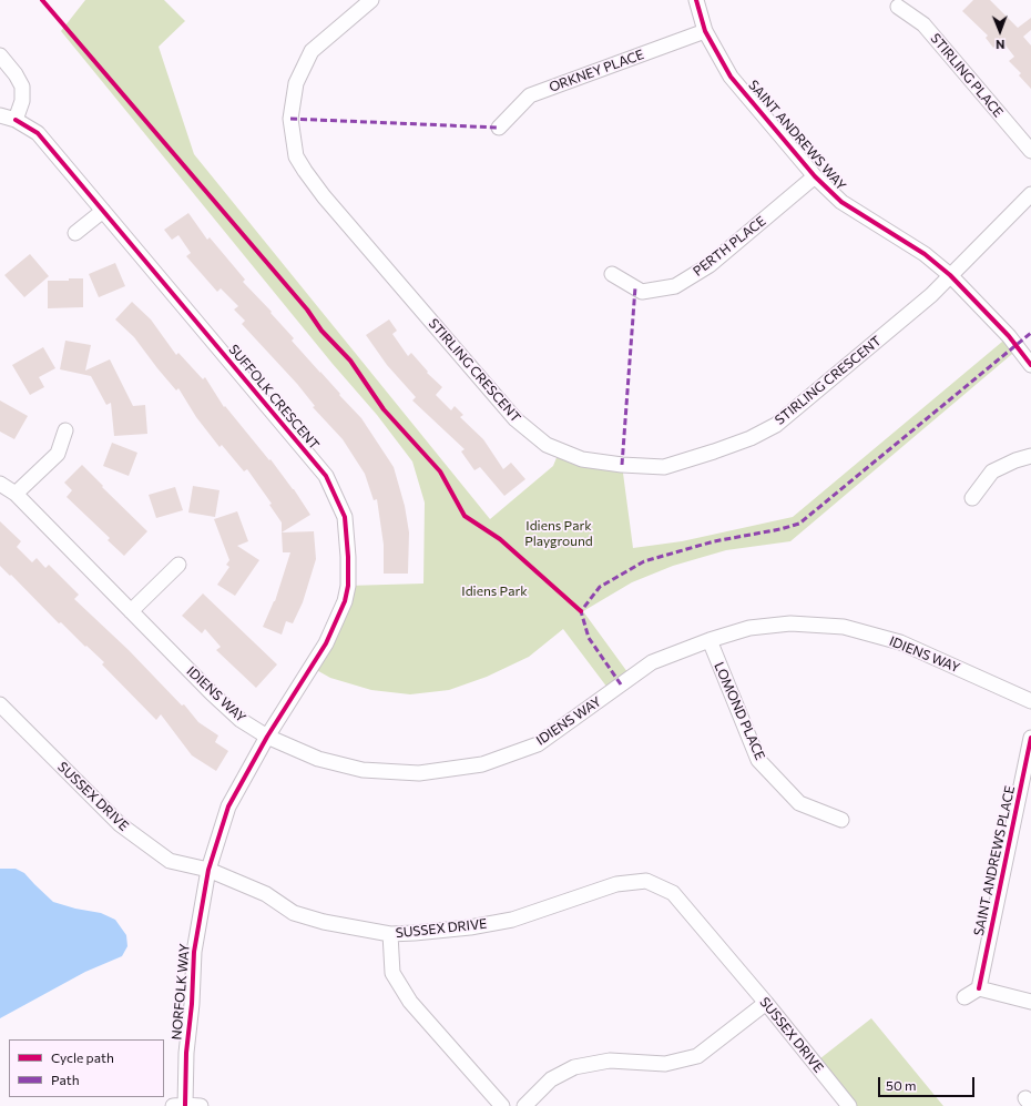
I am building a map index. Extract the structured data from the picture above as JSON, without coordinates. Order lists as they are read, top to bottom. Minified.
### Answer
{"streets":{"street":["ORKNEY PLACE","STIRLING PLACE","SAINT ANDREWS WAY","PERTH PLACE","STIRLING CRESCENT","SUFFOLK CRESCENT","IDIENS WAY","LOMOND PLACE","SUSSEX DRIVE","SAINT ANDREWS PLACE","NORFOLK WAY"]},"crossings":[["ORKNEY PLACE","SAINT ANDREWS WAY"],["SAINT ANDREWS WAY","PERTH PLACE"],["SAINT ANDREWS WAY","STIRLING CRESCENT"],["SUFFOLK CRESCENT","IDIENS WAY"],["SUFFOLK CRESCENT","NORFOLK WAY"],["IDIENS WAY","LOMOND PLACE"],["IDIENS WAY","NORFOLK WAY"],["SUSSEX DRIVE","NORFOLK WAY"]],"parks":["Idiens Park Playground","Idiens Park"],"legend":["Cycle path","Path"],"scale_bar":"50 m","north":"bottom"}
